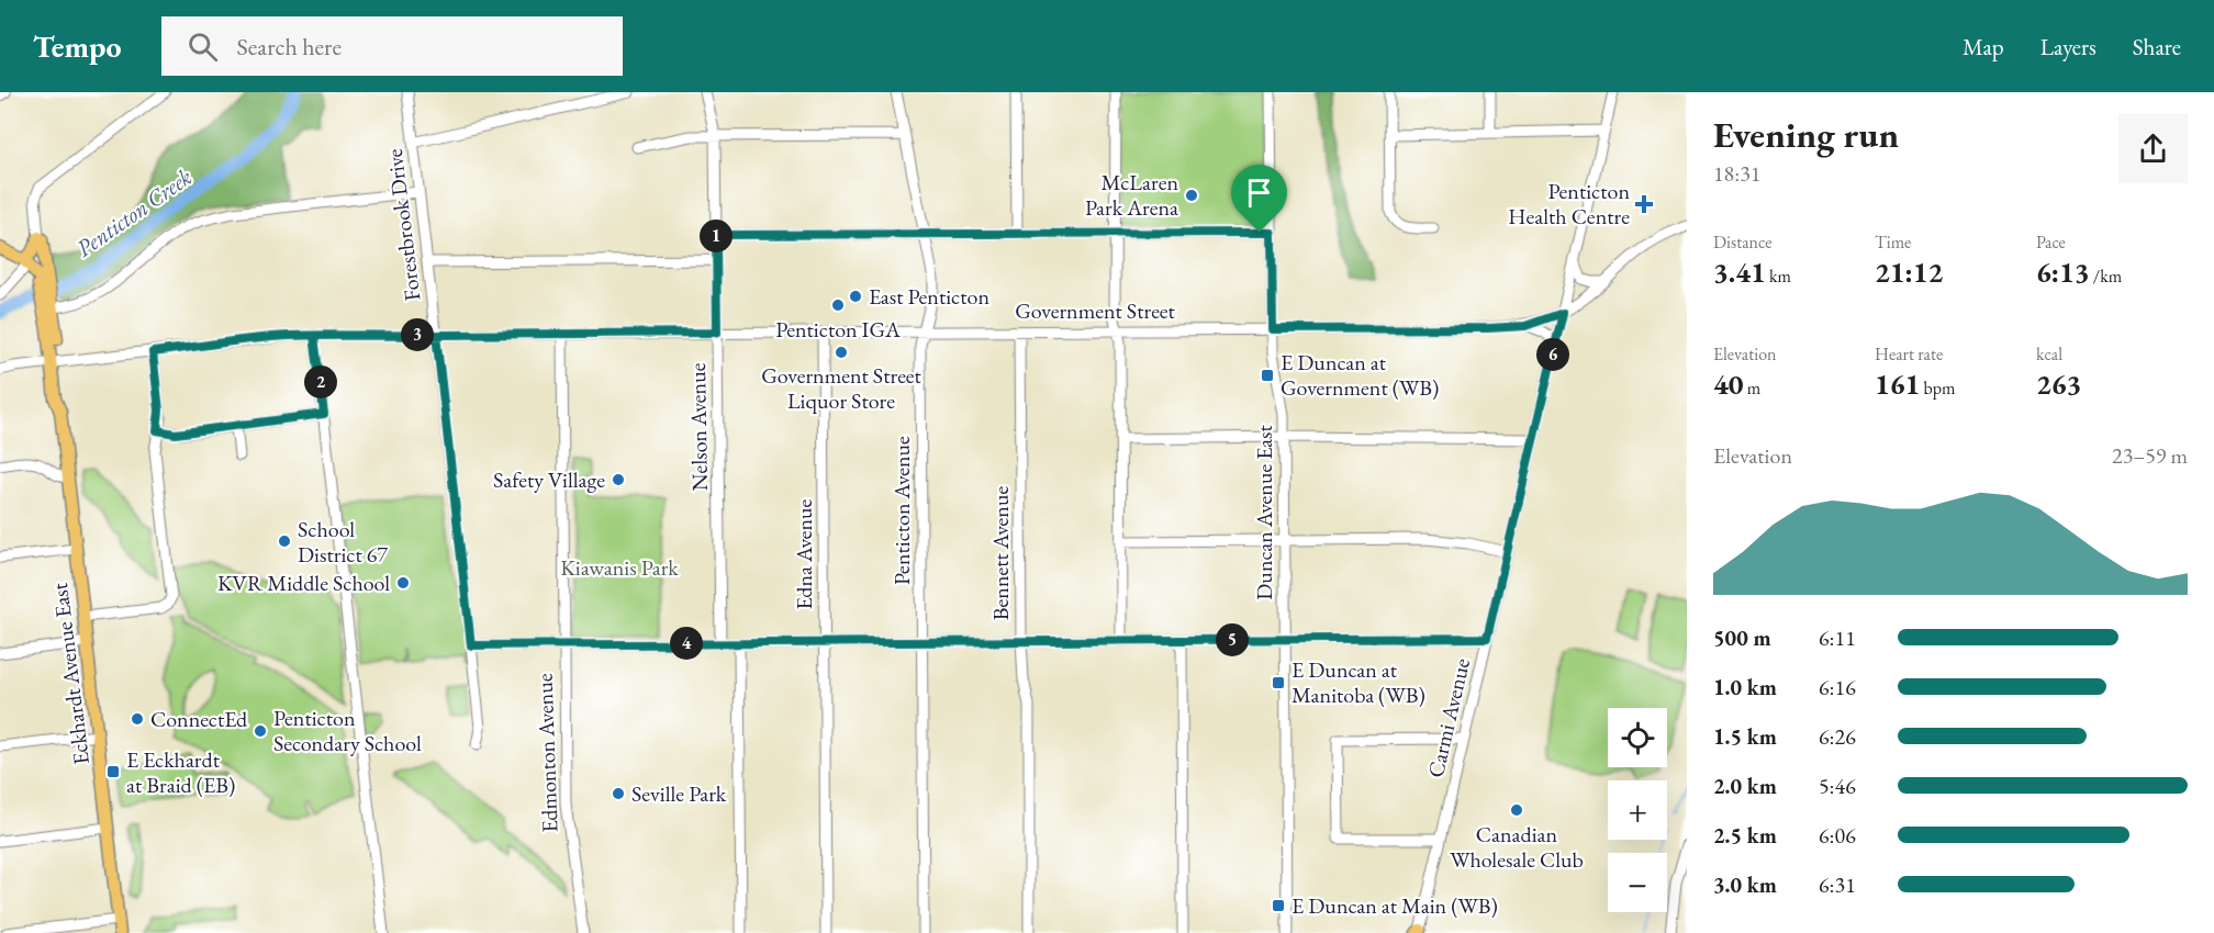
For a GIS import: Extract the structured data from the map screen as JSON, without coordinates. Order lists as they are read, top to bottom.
{
  "streets": {
    "main road": ["Eckhardt Avenue East"],
    "street": [
      "Forestbrook Drive",
      "Government Street",
      "Nelson Avenue",
      "Penticton Avenue",
      "Duncan Avenue East",
      "Bennett Avenue",
      "Edna Avenue",
      "Carmi Avenue",
      "Edmonton Avenue"
    ]
  },
  "crossings": [
    ["Forestbrook Drive", "Government Street"],
    ["Government Street", "Nelson Avenue"],
    ["Government Street", "Penticton Avenue"],
    ["Government Street", "Duncan Avenue East"],
    ["Government Street", "Bennett Avenue"],
    ["Government Street", "Edna Avenue"],
    ["Government Street", "Eckhardt Avenue East"],
    ["Government Street", "Carmi Avenue"],
    ["Government Street", "Edmonton Avenue"]
  ],
  "water": ["Penticton Creek"],
  "parks": ["Kiawanis Park"],
  "places": {
    "other": [
      "McLaren Park Arena",
      "East Penticton",
      "Penticton IGA",
      "Government Street Liquor Store",
      "Safety Village",
      "School District 67",
      "KVR Middle School",
      "ConnectEd",
      "Penticton Secondary School",
      "Seville Park",
      "Canadian Wholesale Club"
    ],
    "health": ["Penticton Health Centre"],
    "transit": [
      "E Duncan at Government (WB)",
      "E Duncan at Manitoba (WB)",
      "E Eckhardt at Braid (EB)",
      "E Duncan at Main (WB)"
    ]
  },
  "page": {
    "header": "Tempo",
    "search": "Search here",
    "nav": ["Map", "Layers", "Share"],
    "heading": ["Evening run", "18:31"],
    "stats": [
      ["Distance", "3.41 km"],
      ["Time", "21:12"],
      ["Pace", "6:13 /km"],
      ["Elevation", "40 m"],
      ["Heart rate", "161 bpm"],
      ["kcal", "263"]
    ],
    "pins": [
      "1",
      "3",
      "6",
      "2",
      "5",
      "4"
    ],
    "chart": ["Elevation", "23–59 m"],
    "list": [
      {
        "name": "500 m",
        "note": "6:11"
      },
      {
        "name": "1.0 km",
        "note": "6:16"
      },
      {
        "name": "1.5 km",
        "note": "6:26"
      },
      {
        "name": "2.0 km",
        "note": "5:46"
      },
      {
        "name": "2.5 km",
        "note": "6:06"
      },
      {
        "name": "3.0 km",
        "note": "6:31"
      }
    ],
    "map_buttons": ["+", "−"]
  }
}
